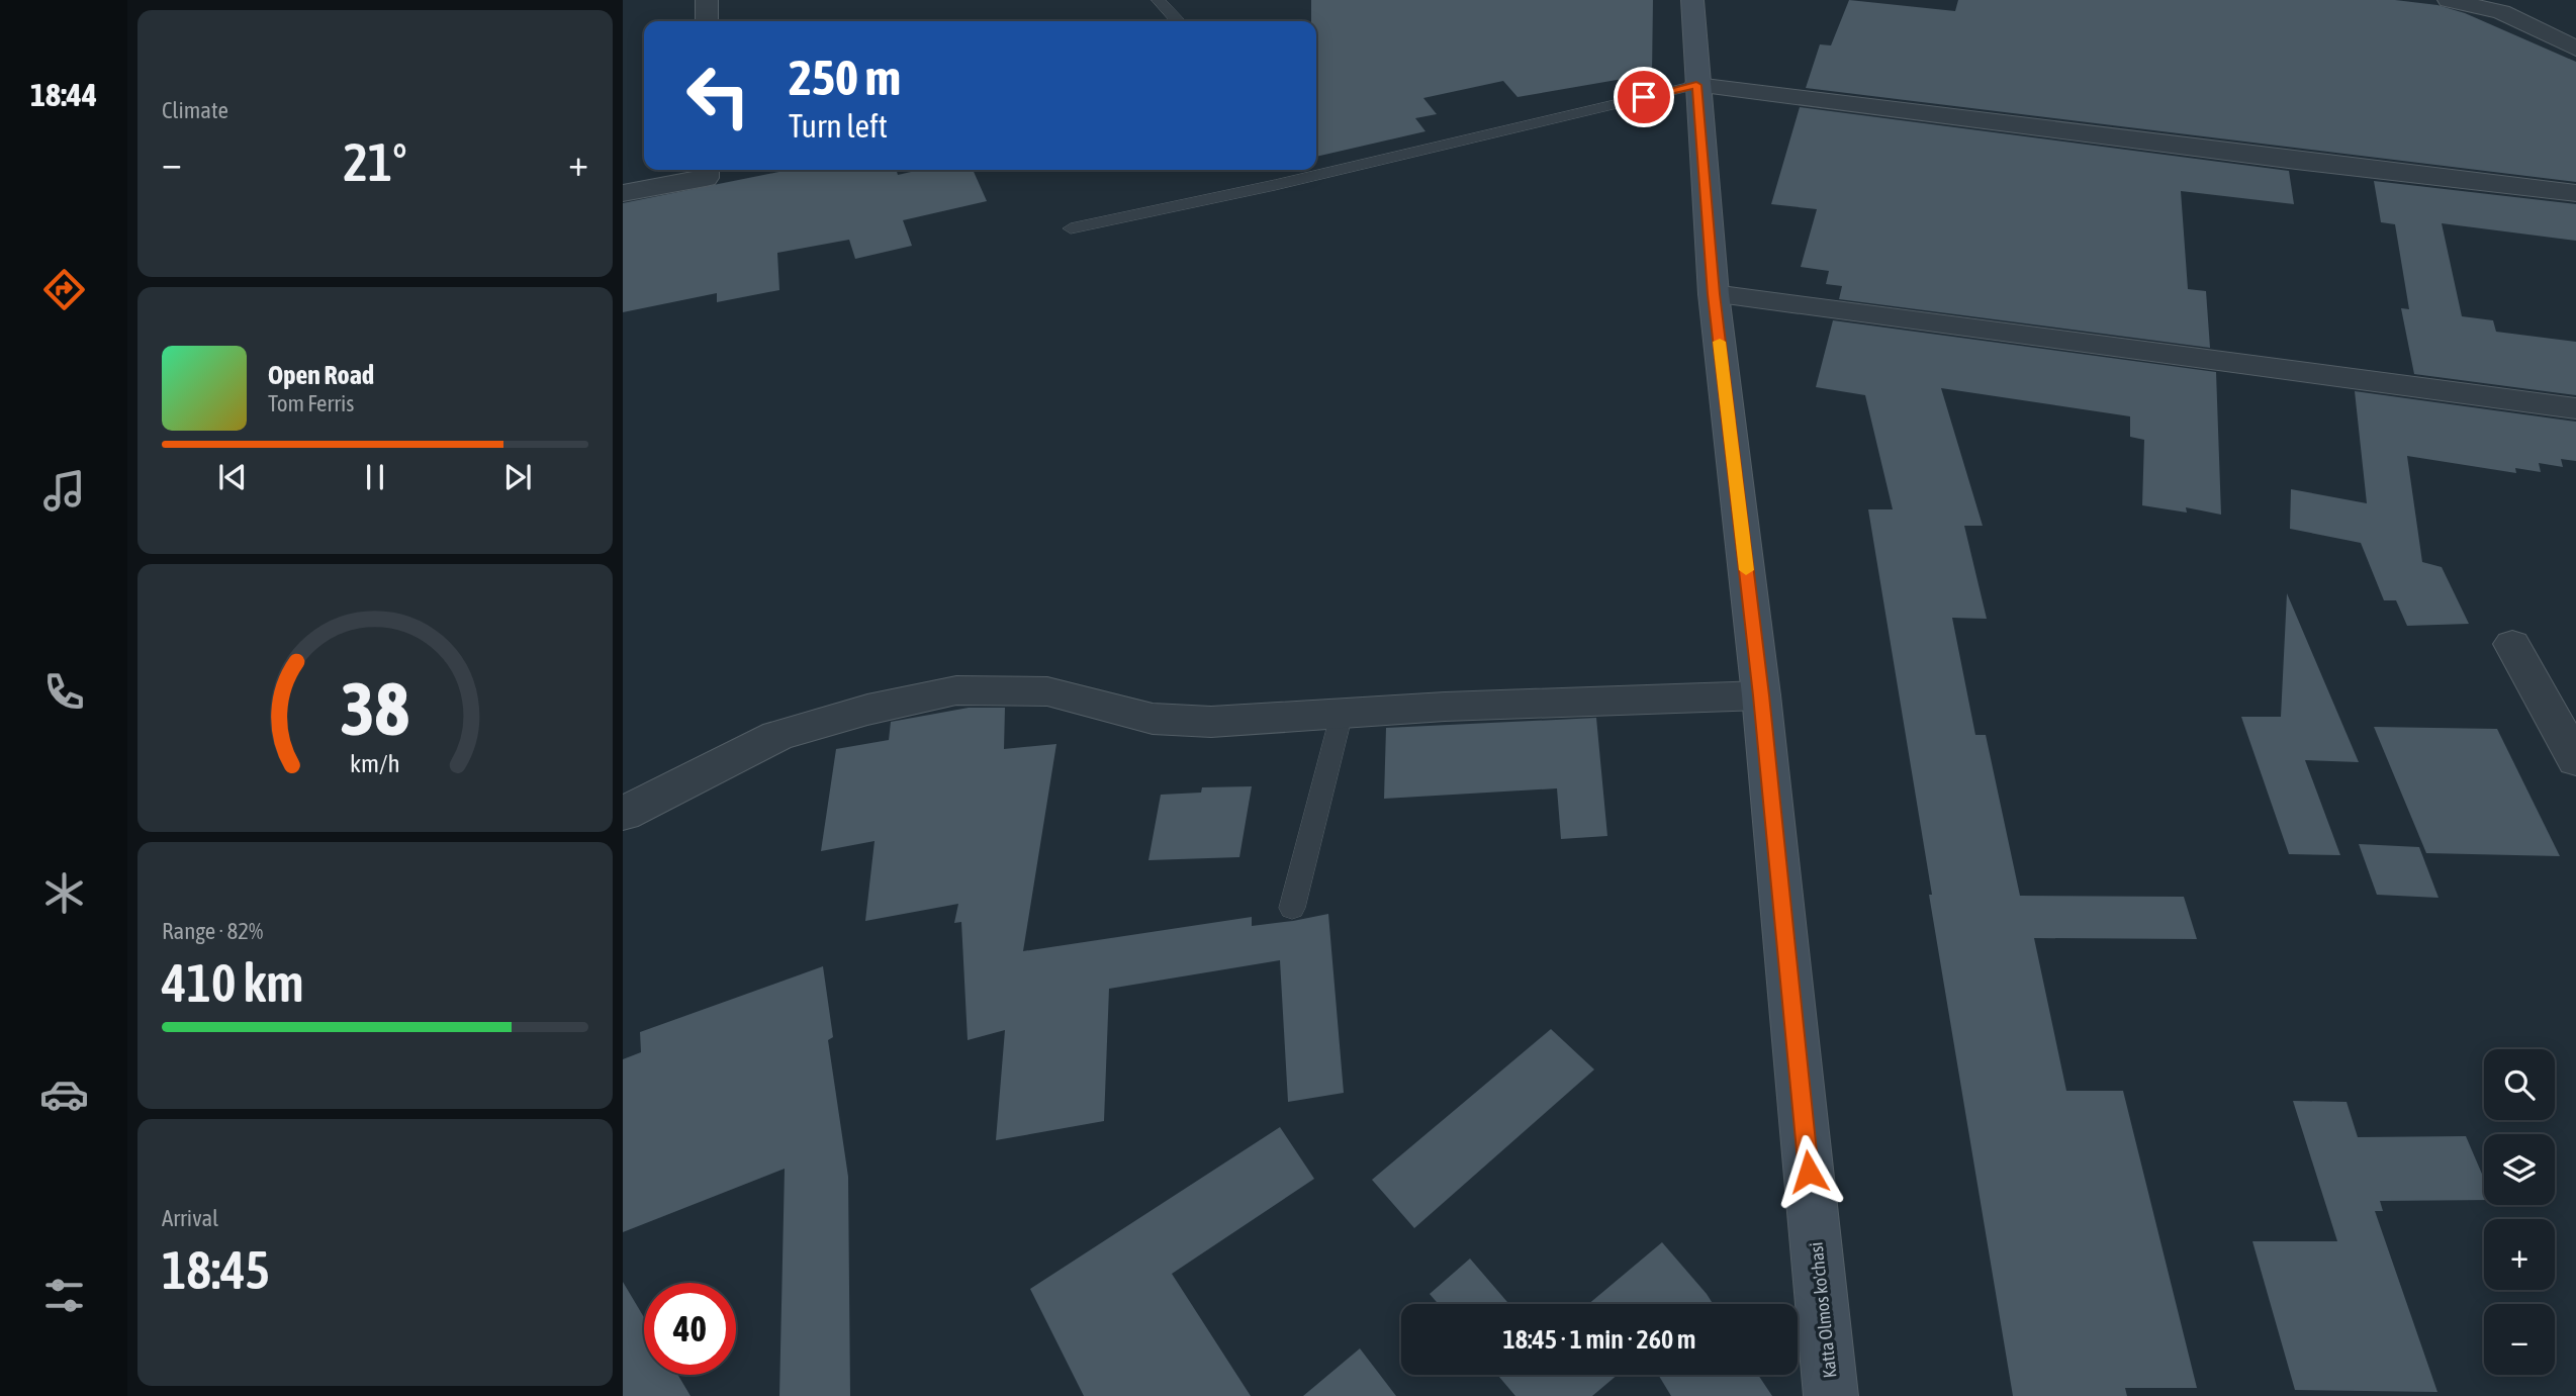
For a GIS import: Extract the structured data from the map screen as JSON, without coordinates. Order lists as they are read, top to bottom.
{
  "streets": {
    "street": ["Katta Olmos ko'chasi"]
  },
  "page": {
    "tabs": "18:44",
    "tile": [
      "Climate",
      ["Range · 82%", "410 km"],
      ["Arrival", "18:45"]
    ],
    "turn": ["250 m", "Turn left"],
    "heat": ["−", "21°", "+"],
    "song": ["Open Road", "Tom Ferris"],
    "map_buttons": ["+", "−"],
    "limit": "40",
    "trip": "18:45 · 1 min · 260 m",
    "gauge": ["38", "km/h"]
  }
}
